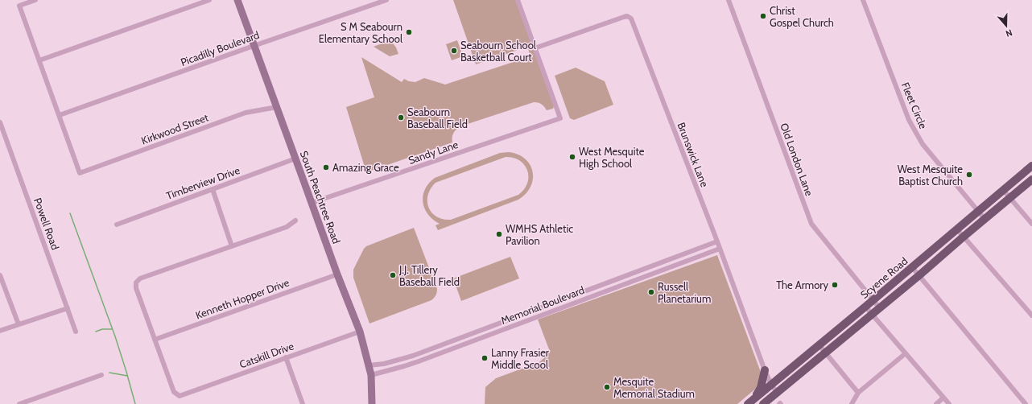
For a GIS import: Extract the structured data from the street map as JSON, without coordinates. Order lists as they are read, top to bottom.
{
  "streets": {
    "main road": ["South Peachtree Road", "Scyene Road"],
    "street": [
      "Picadilly Boulevard",
      "Fleet Circle",
      "Kirkwood Street",
      "Sandy Lane",
      "Brunswick Lane",
      "Old London Lane",
      "Timberview Drive",
      "Powell Road",
      "Kenneth Hopper Drive",
      "Memorial Boulevard",
      "Catskill Drive"
    ]
  },
  "crossings": [
    ["Picadilly Boulevard", "Kirkwood Street"],
    ["Picadilly Boulevard", "South Peachtree Road"],
    ["Fleet Circle", "Scyene Road"],
    ["Kirkwood Street", "South Peachtree Road"],
    ["Sandy Lane", "Brunswick Lane"],
    ["Sandy Lane", "South Peachtree Road"],
    ["Brunswick Lane", "Scyene Road"],
    ["Brunswick Lane", "Memorial Boulevard"],
    ["Old London Lane", "Scyene Road"],
    ["Timberview Drive", "South Peachtree Road"],
    ["South Peachtree Road", "Kenneth Hopper Drive"],
    ["South Peachtree Road", "Memorial Boulevard"],
    ["South Peachtree Road", "Catskill Drive"],
    ["Kenneth Hopper Drive", "Catskill Drive"]
  ],
  "places": [
    "Christ Gospel Church",
    "S M Seabourn Elementary School",
    "Seabourn School Basketball Court",
    "Seabourn Baseball Field",
    "West Mesquite High School",
    "Amazing Grace",
    "West Mesquite Baptist Church",
    "WMHS Athletic Pavilion",
    "J.J. Tillery Baseball Field",
    "The Armory",
    "Russell Planetarium",
    "Lanny Frasier Middle Scool",
    "Mesquite Memorial Stadium"
  ],
  "north": "bottom"
}
